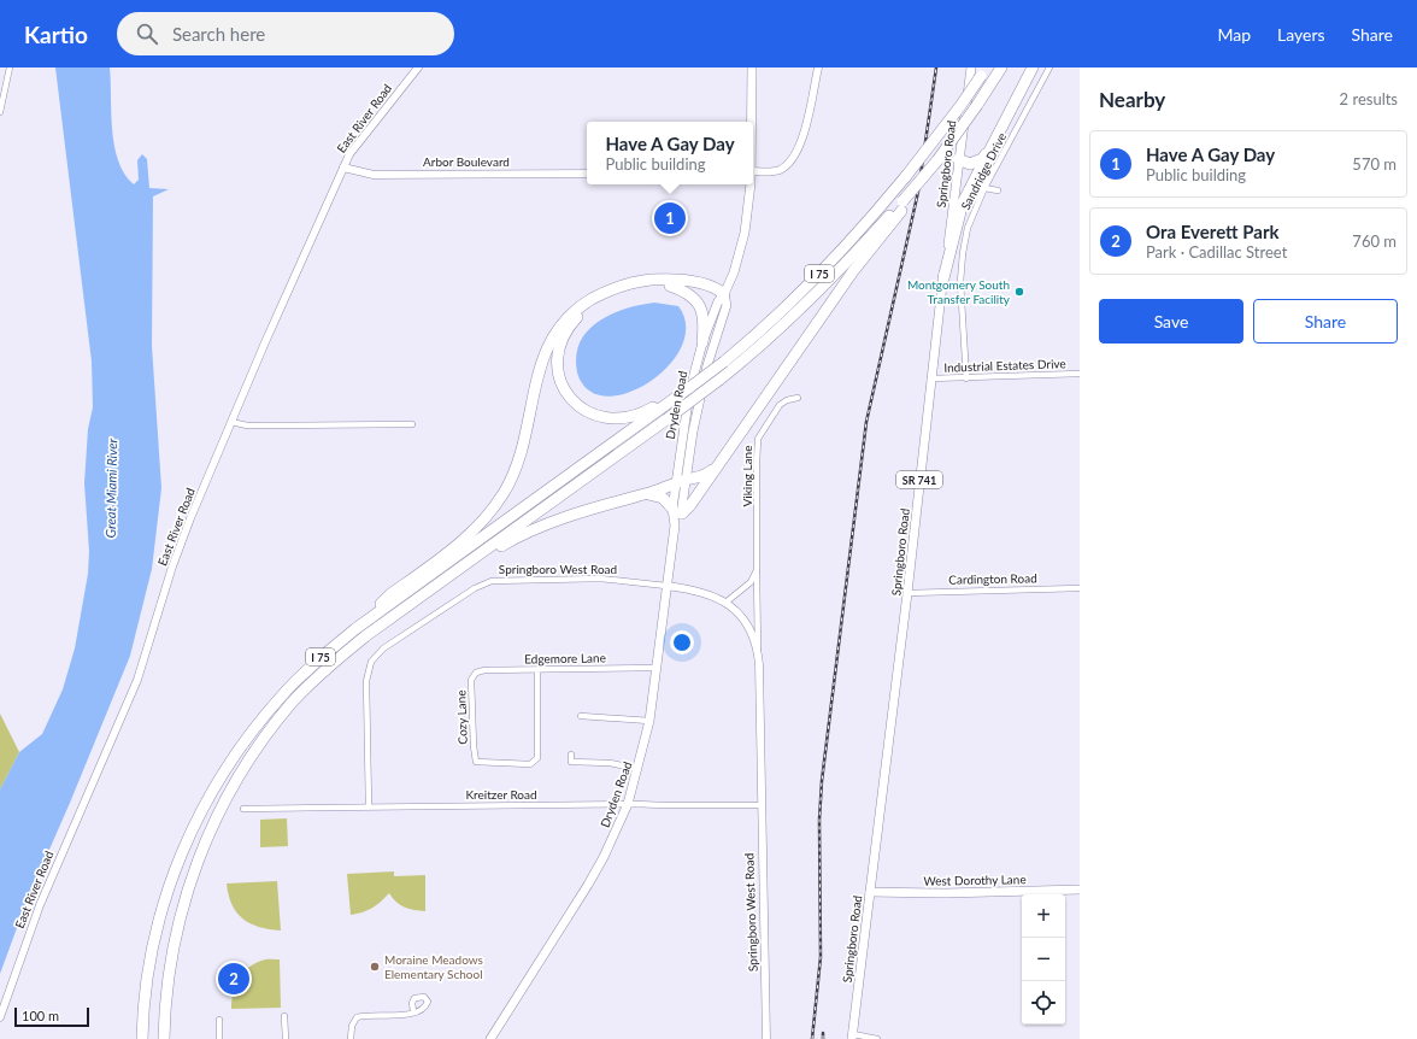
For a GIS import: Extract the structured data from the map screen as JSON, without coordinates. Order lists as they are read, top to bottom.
{
  "streets": {
    "highway": ["I 75"],
    "main road": [
      "Springboro Road",
      "Dryden Road",
      "SR 741",
      "West Dorothy Lane"
    ],
    "street": [
      "East River Road",
      "Arbor Boulevard",
      "Sandridge Drive",
      "Industrial Estates Drive",
      "Viking Lane",
      "Springboro West Road",
      "Cardington Road",
      "Edgemore Lane",
      "Cozy Lane",
      "Kreitzer Road"
    ]
  },
  "crossings": [
    ["East River Road", "Arbor Boulevard"],
    ["Springboro Road", "Industrial Estates Drive"],
    ["Springboro Road", "Cardington Road"],
    ["Springboro Road", "West Dorothy Lane"],
    ["Sandridge Drive", "Industrial Estates Drive"],
    ["Dryden Road", "Springboro West Road"],
    ["Dryden Road", "Edgemore Lane"],
    ["Dryden Road", "Kreitzer Road"],
    ["Viking Lane", "Springboro West Road"],
    ["Springboro West Road", "Kreitzer Road"],
    ["Edgemore Lane", "Cozy Lane"]
  ],
  "water": ["Great Miami River"],
  "places": ["Montgomery South Transfer Facility", "Moraine Meadows Elementary School"],
  "scale_bar": "100 m",
  "page": {
    "header": "Kartio",
    "search": "Search here",
    "nav": ["Map", "Layers", "Share"],
    "heading": ["Nearby", "2 results"],
    "popup": ["Have A Gay Day", "Public building"],
    "list": [
      {
        "mark": "1",
        "name": "Have A Gay Day",
        "note": "Public building",
        "value": "570 m"
      },
      {
        "mark": "2",
        "name": "Ora Everett Park",
        "note": "Park · Cadillac Street",
        "value": "760 m"
      }
    ],
    "pins": ["1", "2"],
    "buttons": ["Save", "Share"],
    "map_buttons": ["+", "−"],
    "scale": "100 m"
  }
}
